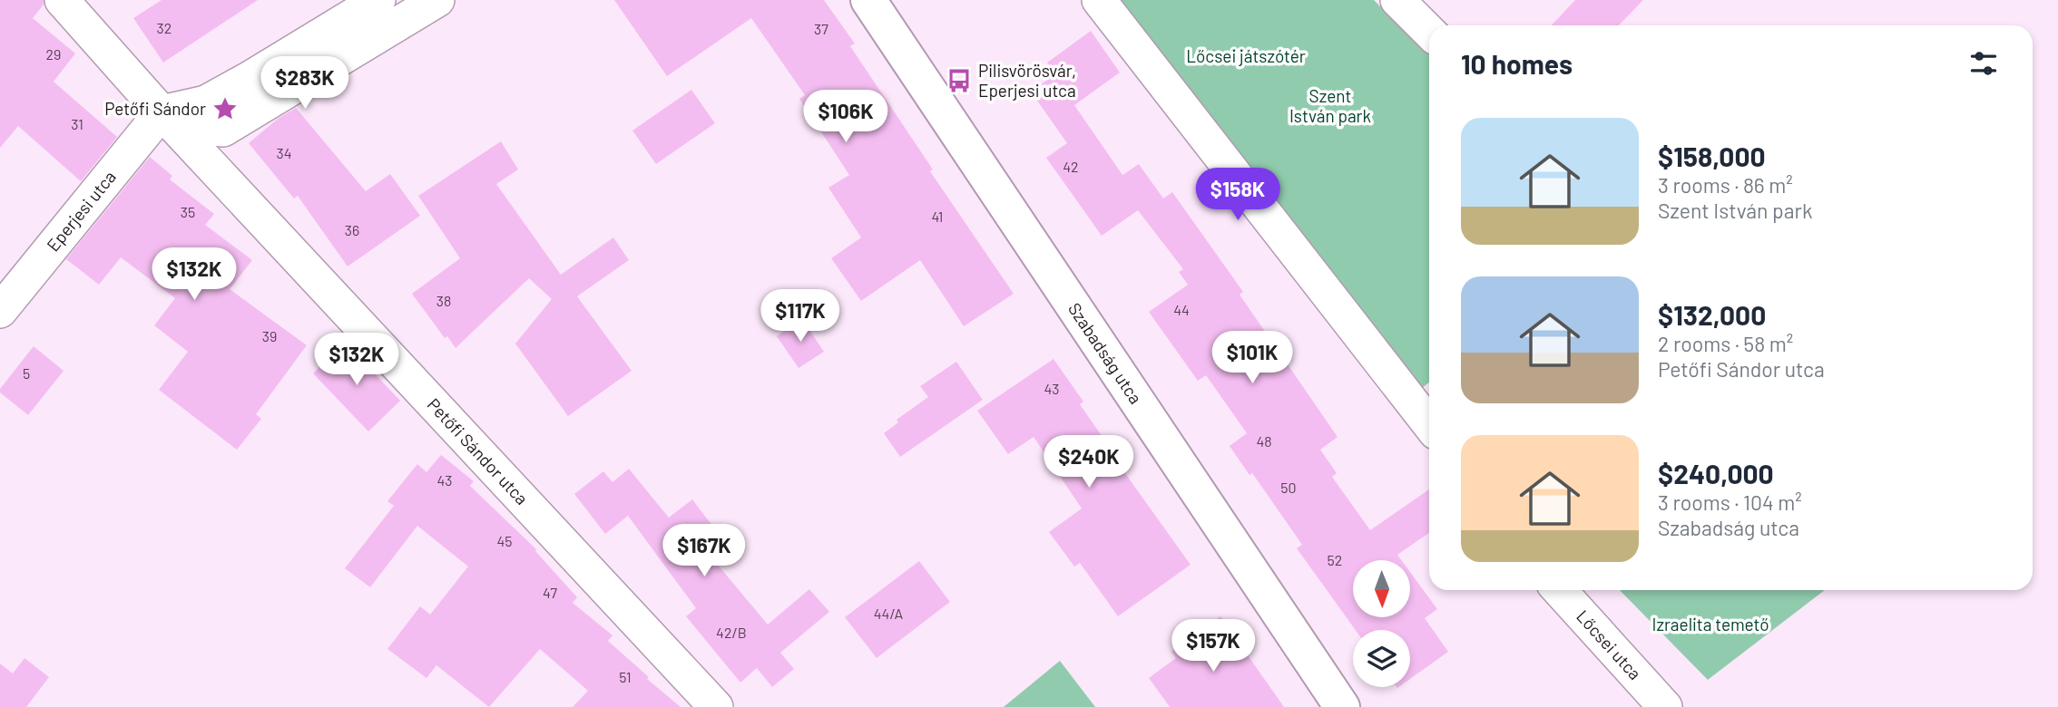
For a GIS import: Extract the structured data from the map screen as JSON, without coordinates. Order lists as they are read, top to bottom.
{
  "streets": {
    "street": [
      "Eperjesi utca",
      "Szabadság utca",
      "Petőfi Sándor utca",
      "Lőcsei utca"
    ]
  },
  "crossings": [
    ["Eperjesi utca", "Petőfi Sándor utca"]
  ],
  "parks": ["Lőcsei játszótér", "Szent István park", "Izraelita temető"],
  "places": {
    "bus stop": ["Pilisvörösvár, Eperjesi utca"],
    "place": ["Petőfi Sándor"]
  },
  "house_numbers": [
    "32",
    "37",
    "29",
    "31",
    "34",
    "42",
    "35",
    "41",
    "36",
    "38",
    "44",
    "39",
    "5",
    "43",
    "48",
    "43",
    "50",
    "45",
    "52",
    "47",
    "44/A",
    "42/B",
    "51"
  ],
  "north": "bottom",
  "page": {
    "heading": "10 homes",
    "price": [
      "$283K",
      "$106K",
      "$158K",
      "$132K",
      "$117K",
      "$101K",
      "$132K",
      "$240K",
      "$167K",
      "$157K"
    ],
    "list": [
      {
        "name": "$158,000",
        "note": "3 rooms · 86 m² · Szent István park"
      },
      {
        "name": "$132,000",
        "note": "2 rooms · 58 m² · Petőfi Sándor utca"
      },
      {
        "name": "$240,000",
        "note": "3 rooms · 104 m² · Szabadság utca"
      }
    ]
  }
}
